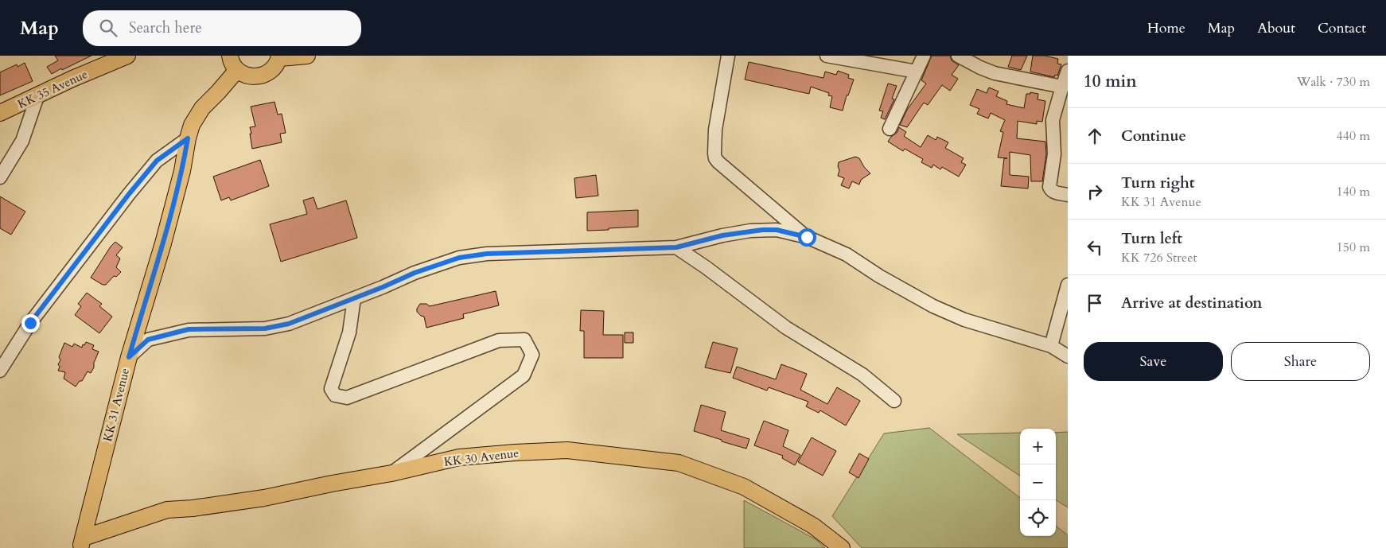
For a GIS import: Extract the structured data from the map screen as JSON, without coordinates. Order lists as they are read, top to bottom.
{
  "streets": {
    "main road": ["KK 35 Avenue", "KK 31 Avenue", "KK 30 Avenue"]
  },
  "crossings": [
    ["KK 31 Avenue", "KK 30 Avenue"]
  ],
  "page": {
    "header": "Map",
    "search": "Search here",
    "nav": [
      "Home",
      "Map",
      "About",
      "Contact"
    ],
    "heading": ["10 min", "Walk · 730 m"],
    "list": [
      ["Continue", "440 m"],
      ["Turn right", "KK 31 Avenue", "140 m"],
      ["Turn left", "KK 726 Street", "150 m"],
      "Arrive at destination"
    ],
    "buttons": ["Save", "Share"],
    "map_buttons": ["+", "−"]
  }
}
